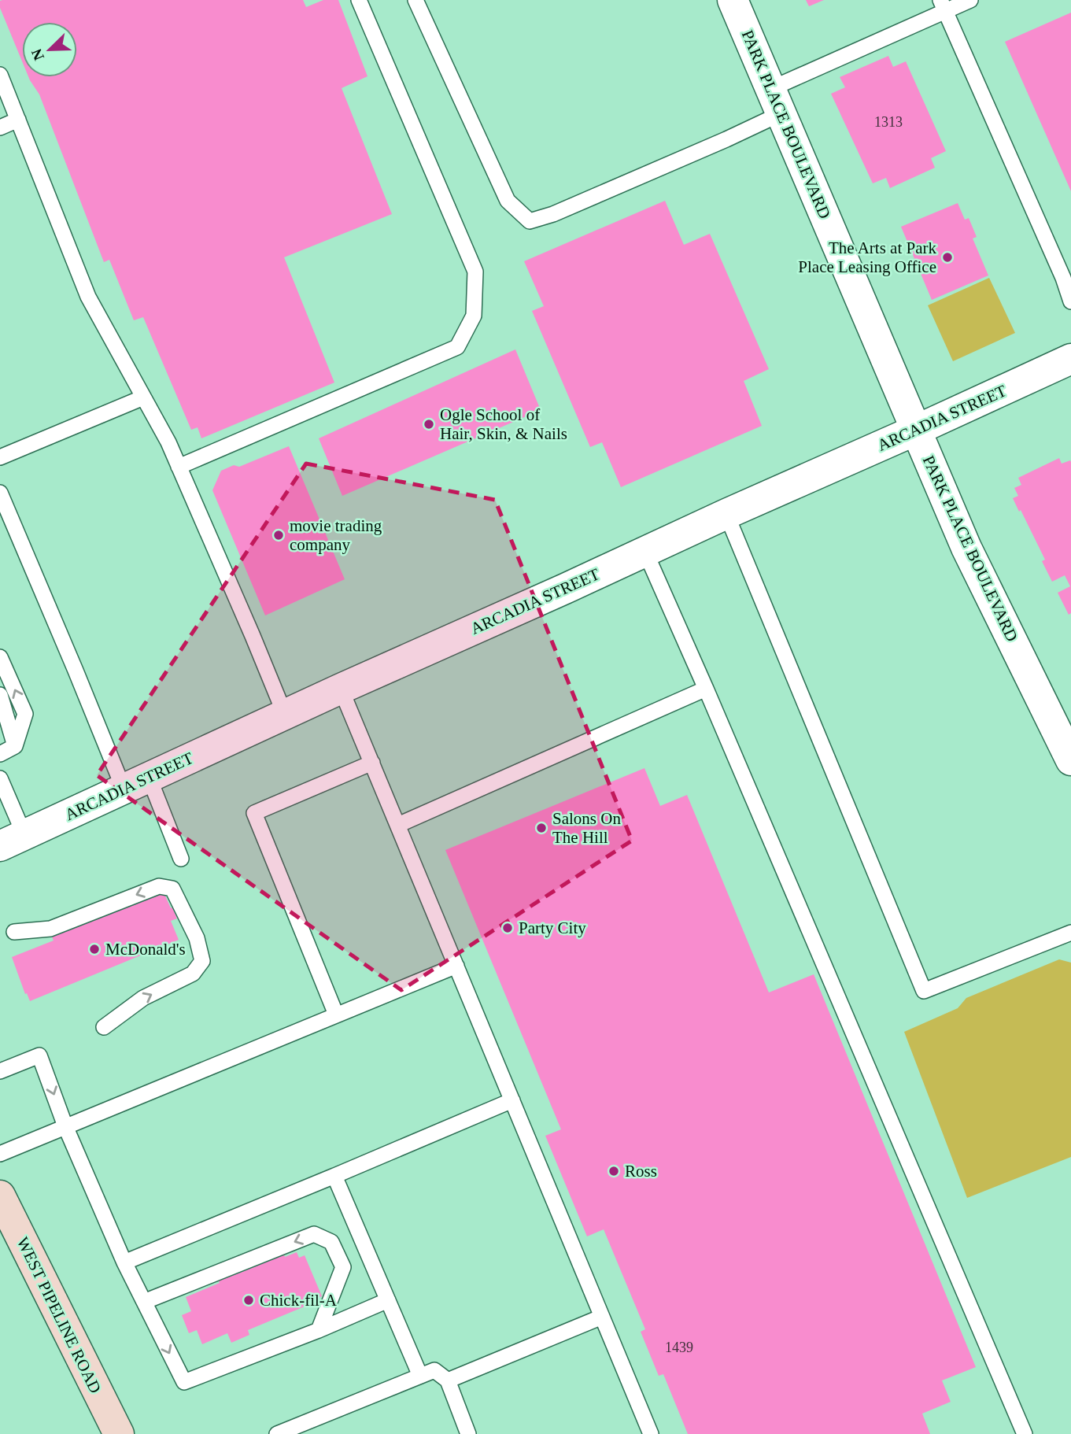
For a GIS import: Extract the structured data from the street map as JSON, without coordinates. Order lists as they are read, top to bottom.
{
  "streets": {
    "main road": ["WEST PIPELINE ROAD"],
    "street": ["PARK PLACE BOULEVARD", "ARCADIA STREET"]
  },
  "crossings": [
    ["PARK PLACE BOULEVARD", "ARCADIA STREET"]
  ],
  "places": [
    "The Arts at Park Place Leasing Office",
    "Ogle School of Hair, Skin, & Nails",
    "movie trading company",
    "Salons On The Hill",
    "Party City",
    "McDonald's",
    "Ross",
    "Chick-fil-A"
  ],
  "house_numbers": ["1313", "1439"],
  "north": "bottom left"
}
